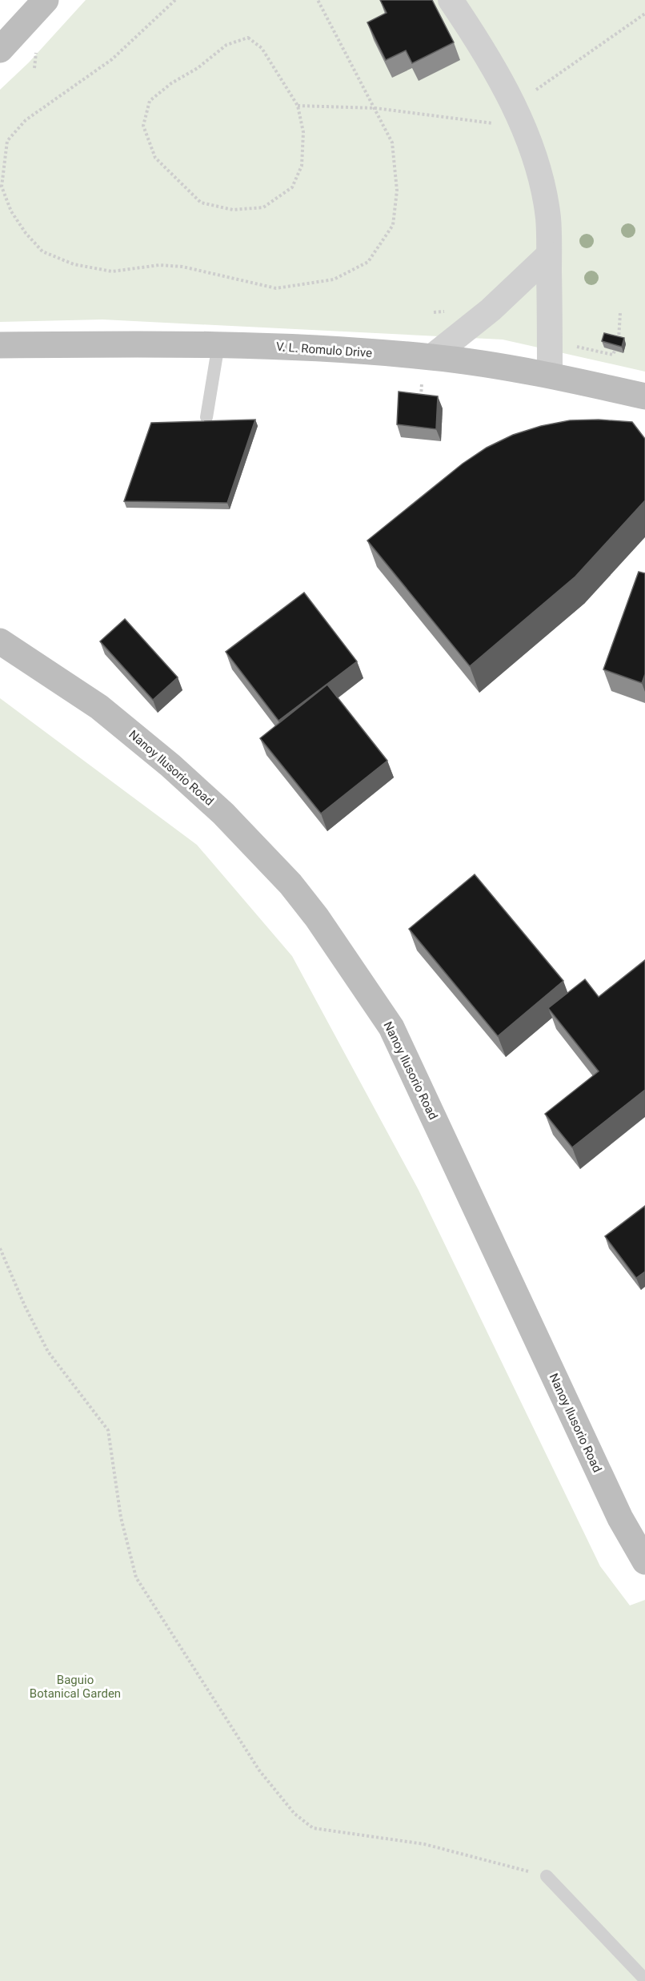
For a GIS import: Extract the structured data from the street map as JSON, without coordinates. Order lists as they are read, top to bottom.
{
  "streets": {
    "main road": ["V. L. Romulo Drive", "Nanoy Ilusorio Road"]
  },
  "parks": ["Baguio Botanical Garden"]
}
